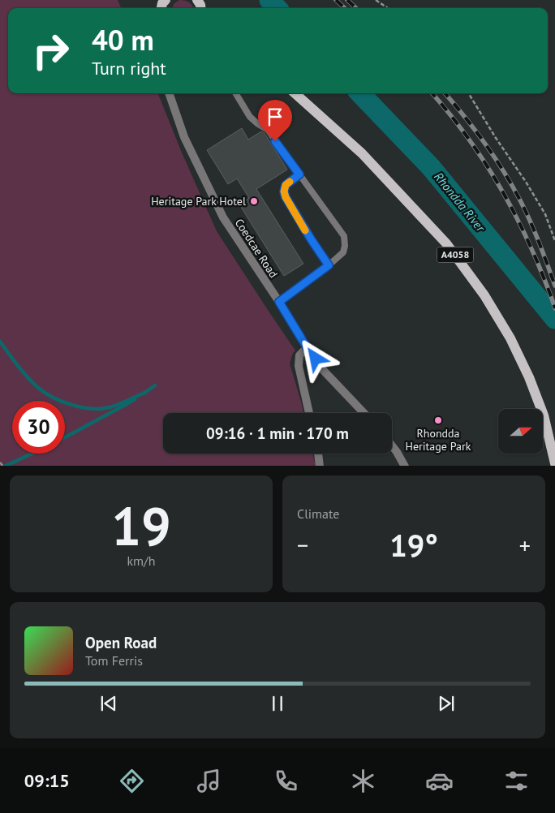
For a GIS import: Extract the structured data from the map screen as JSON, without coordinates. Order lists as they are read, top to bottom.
{
  "streets": {
    "main road": ["A4058"],
    "street": ["Coedcae Road"]
  },
  "water": ["Rhondda River"],
  "places": ["Heritage Park Hotel", "Rhondda Heritage Park"],
  "north": "right",
  "page": {
    "turn": ["40 m", "Turn right"],
    "limit": "30",
    "trip": "09:16 · 1 min · 170 m",
    "tile": [
      ["19", "km/h"],
      "Climate"
    ],
    "heat": ["−", "19°", "+"],
    "song": ["Open Road", "Tom Ferris"],
    "tabs": "09:15"
  }
}
